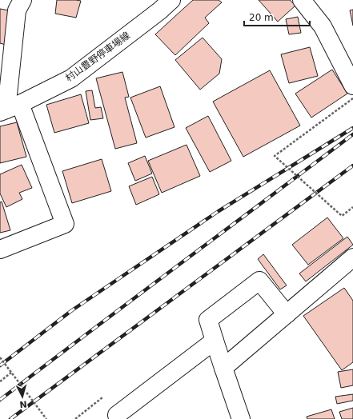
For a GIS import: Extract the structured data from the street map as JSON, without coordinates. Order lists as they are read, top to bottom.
{
  "streets": {
    "street": ["村山豊野停車場線"]
  },
  "scale_bar": "20 m",
  "north": "bottom"
}
